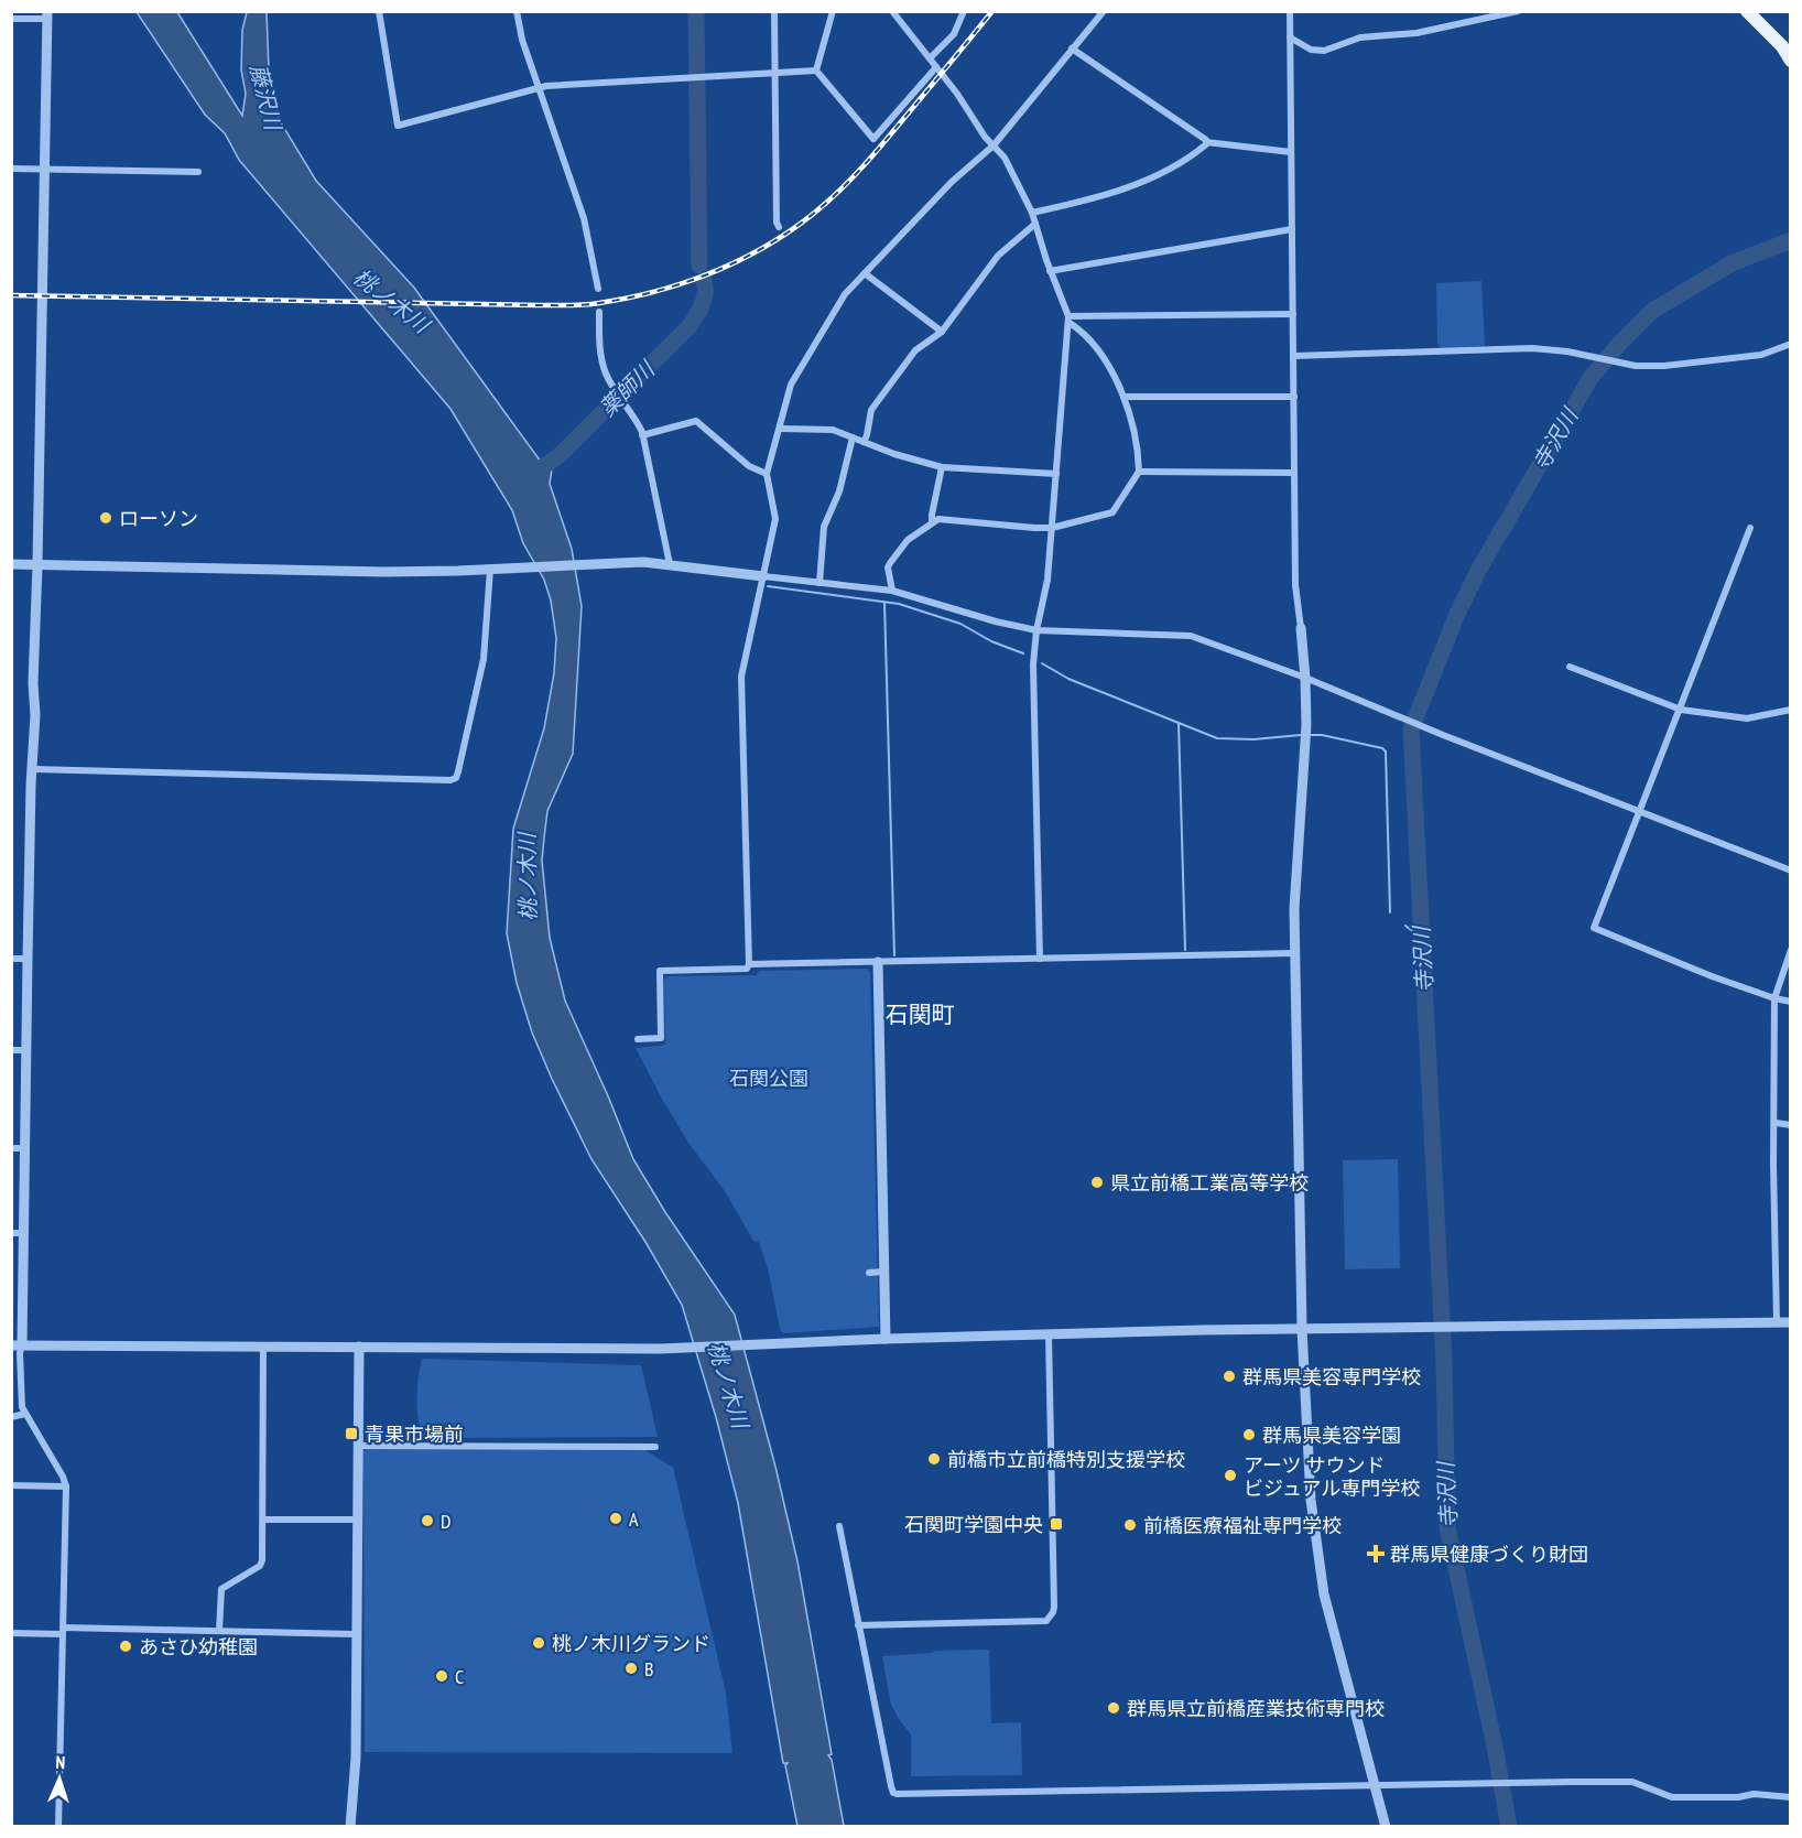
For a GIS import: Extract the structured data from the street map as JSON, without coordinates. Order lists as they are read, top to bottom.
{
  "districts": ["石関町"],
  "water": [
    "藤沢川",
    "桃ノ木川",
    "薬師川",
    "寺沢川"
  ],
  "parks": ["石関公園"],
  "places": {
    "other": [
      "ローソン",
      "県立前橋工業高等学校",
      "群馬県美容専門学校",
      "群馬県美容学園",
      "前橋市立前橋特別支援学校",
      "アーツ サウンド ビジュアル専門学校",
      "A",
      "D",
      "前橋医療福祉専門学校",
      "桃ノ木川グランド",
      "あさひ幼稚園",
      "B",
      "C",
      "群馬県立前橋産業技術専門校"
    ],
    "transit": ["青果市場前", "石関町学園中央"],
    "health": ["群馬県健康づくり財団"]
  },
  "north": "top"
}
